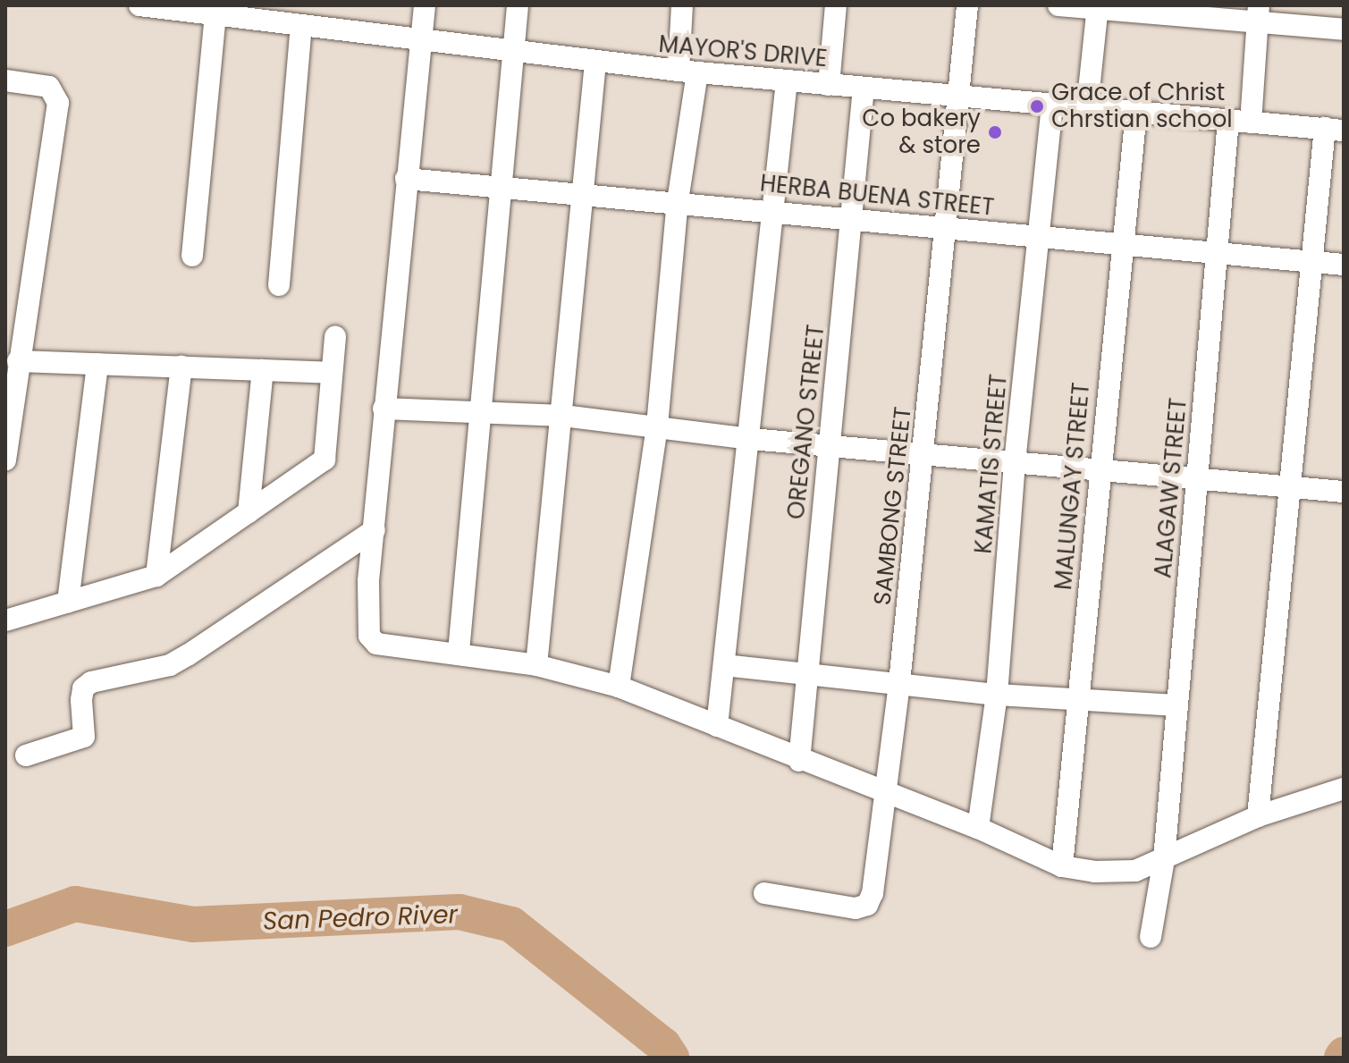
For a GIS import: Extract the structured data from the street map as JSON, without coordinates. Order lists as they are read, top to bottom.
{
  "streets": {
    "street": [
      "MAYOR'S DRIVE",
      "HERBA BUENA STREET",
      "OREGANO STREET",
      "KAMATIS STREET",
      "MALUNGAY STREET",
      "ALAGAW STREET",
      "SAMBONG STREET"
    ]
  },
  "crossings": [
    ["MAYOR'S DRIVE", "OREGANO STREET"],
    ["MAYOR'S DRIVE", "KAMATIS STREET"],
    ["MAYOR'S DRIVE", "MALUNGAY STREET"],
    ["MAYOR'S DRIVE", "ALAGAW STREET"],
    ["MAYOR'S DRIVE", "SAMBONG STREET"],
    ["HERBA BUENA STREET", "OREGANO STREET"],
    ["HERBA BUENA STREET", "KAMATIS STREET"],
    ["HERBA BUENA STREET", "MALUNGAY STREET"],
    ["HERBA BUENA STREET", "ALAGAW STREET"],
    ["HERBA BUENA STREET", "SAMBONG STREET"]
  ],
  "water": ["San Pedro River"],
  "places": ["Grace of Christ Chrstian school", "Co bakery & store"]
}
